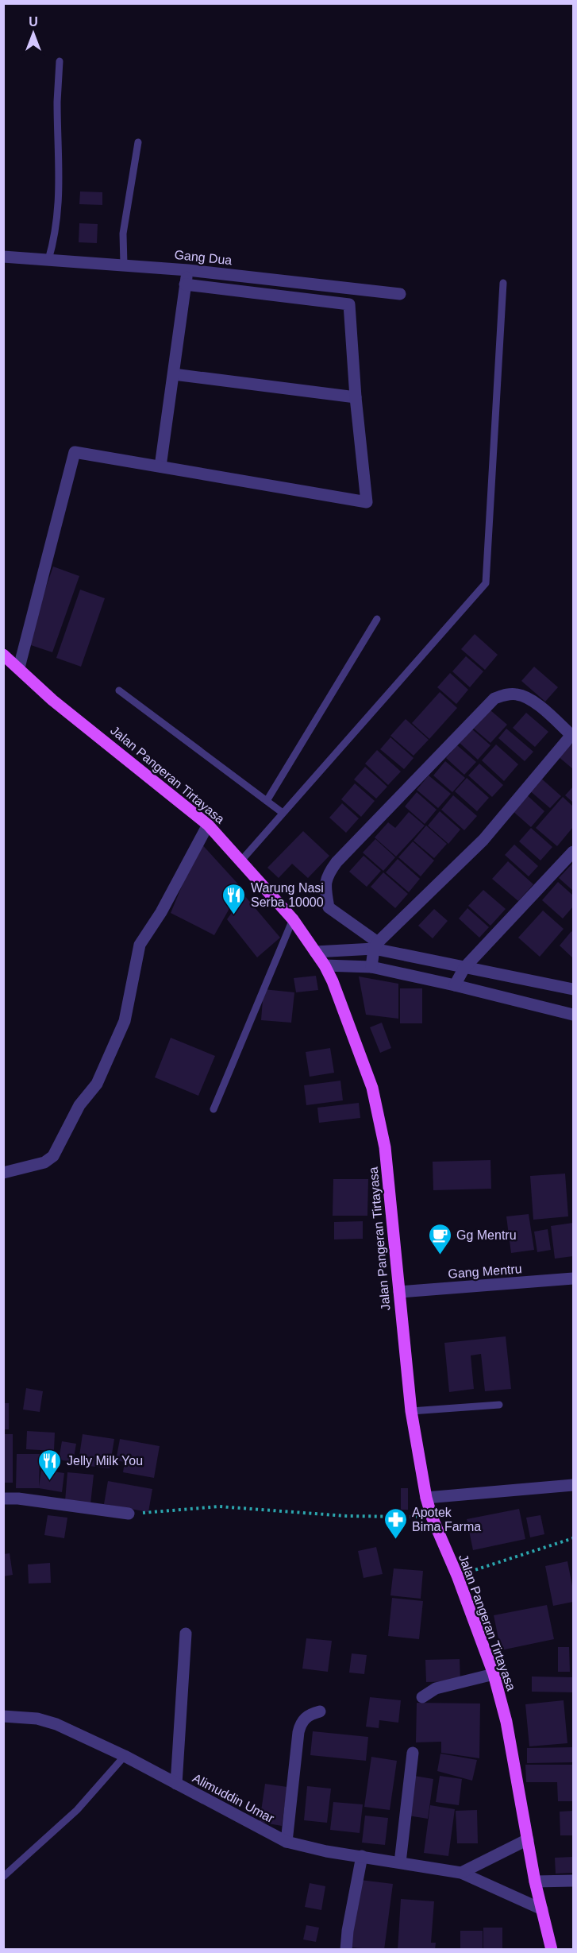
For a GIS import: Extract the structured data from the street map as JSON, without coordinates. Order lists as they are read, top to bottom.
{
  "streets": {
    "main road": ["Jalan Pangeran Tirtayasa"],
    "street": ["Gang Dua", "Gang Mentru", "Alimuddin Umar"]
  },
  "crossings": [
    ["Jalan Pangeran Tirtayasa", "Gang Mentru"],
    ["Jalan Pangeran Tirtayasa", "Alimuddin Umar"]
  ],
  "places": {
    "restaurant": ["Warung Nasi Serba 10000", "Jelly Milk You"],
    "cafe": ["Gg Mentru"],
    "pharmacy": ["Apotek Bima Farma"]
  },
  "north": "top"
}
